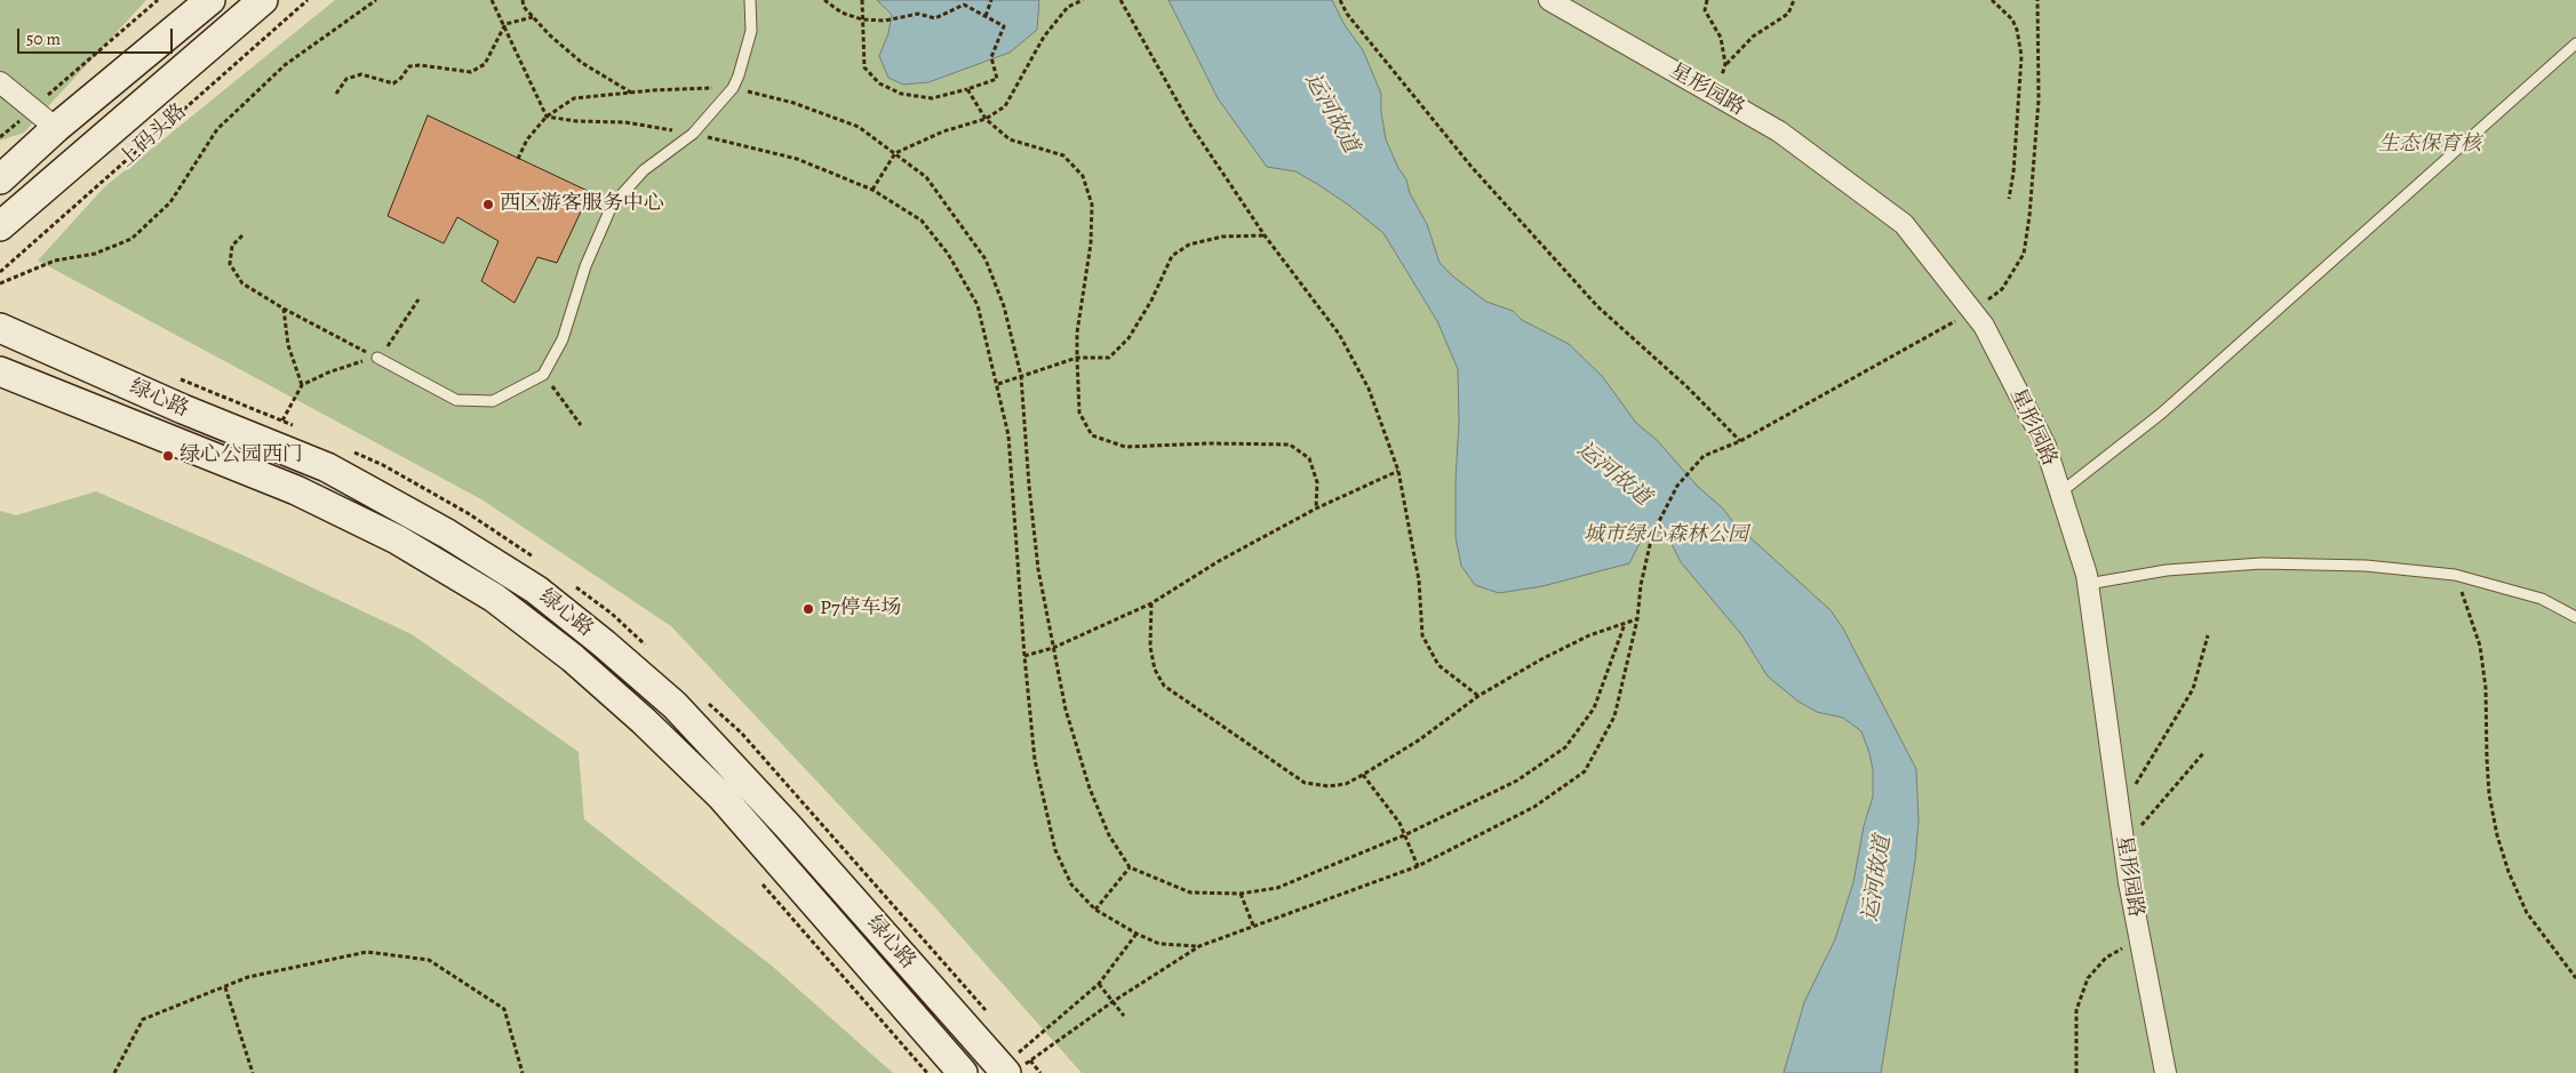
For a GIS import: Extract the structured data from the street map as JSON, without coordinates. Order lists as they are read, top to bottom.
{
  "streets": {
    "main road": ["上码头路", "绿心路"],
    "street": ["星形园路"]
  },
  "water": ["运河故道"],
  "parks": ["生态保育核", "城市绿心森林公园"],
  "places": ["西区游客服务中心", "绿心公园西门", "P7停车场"],
  "scale_bar": "50 m"
}
